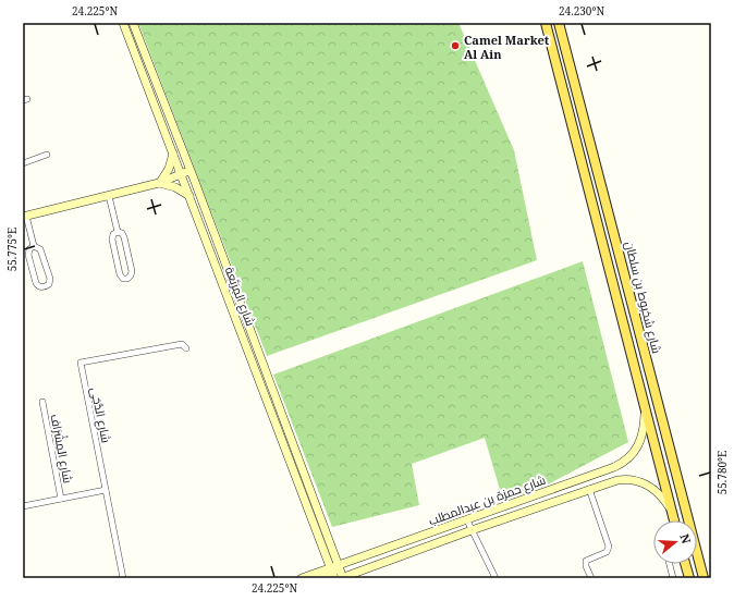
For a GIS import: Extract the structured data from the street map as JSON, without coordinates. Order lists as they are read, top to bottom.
{
  "streets": {
    "main road": ["شارع شخبوط بن سلطان"],
    "street": [
      "شارع المِرَبَّعة",
      "شارع الدُّجَى",
      "شارع المِشْرَاف",
      "شارع حمزة بن عبدالمطلب"
    ]
  },
  "crossings": [
    ["شارع المِرَبَّعة", "شارع حمزة بن عبدالمطلب"]
  ],
  "places": ["Camel Market Al Ain"],
  "north": "right",
  "coordinates": [
    "24.225°N",
    "24.230°N",
    "55.775°E",
    "55.780°E"
  ]
}
